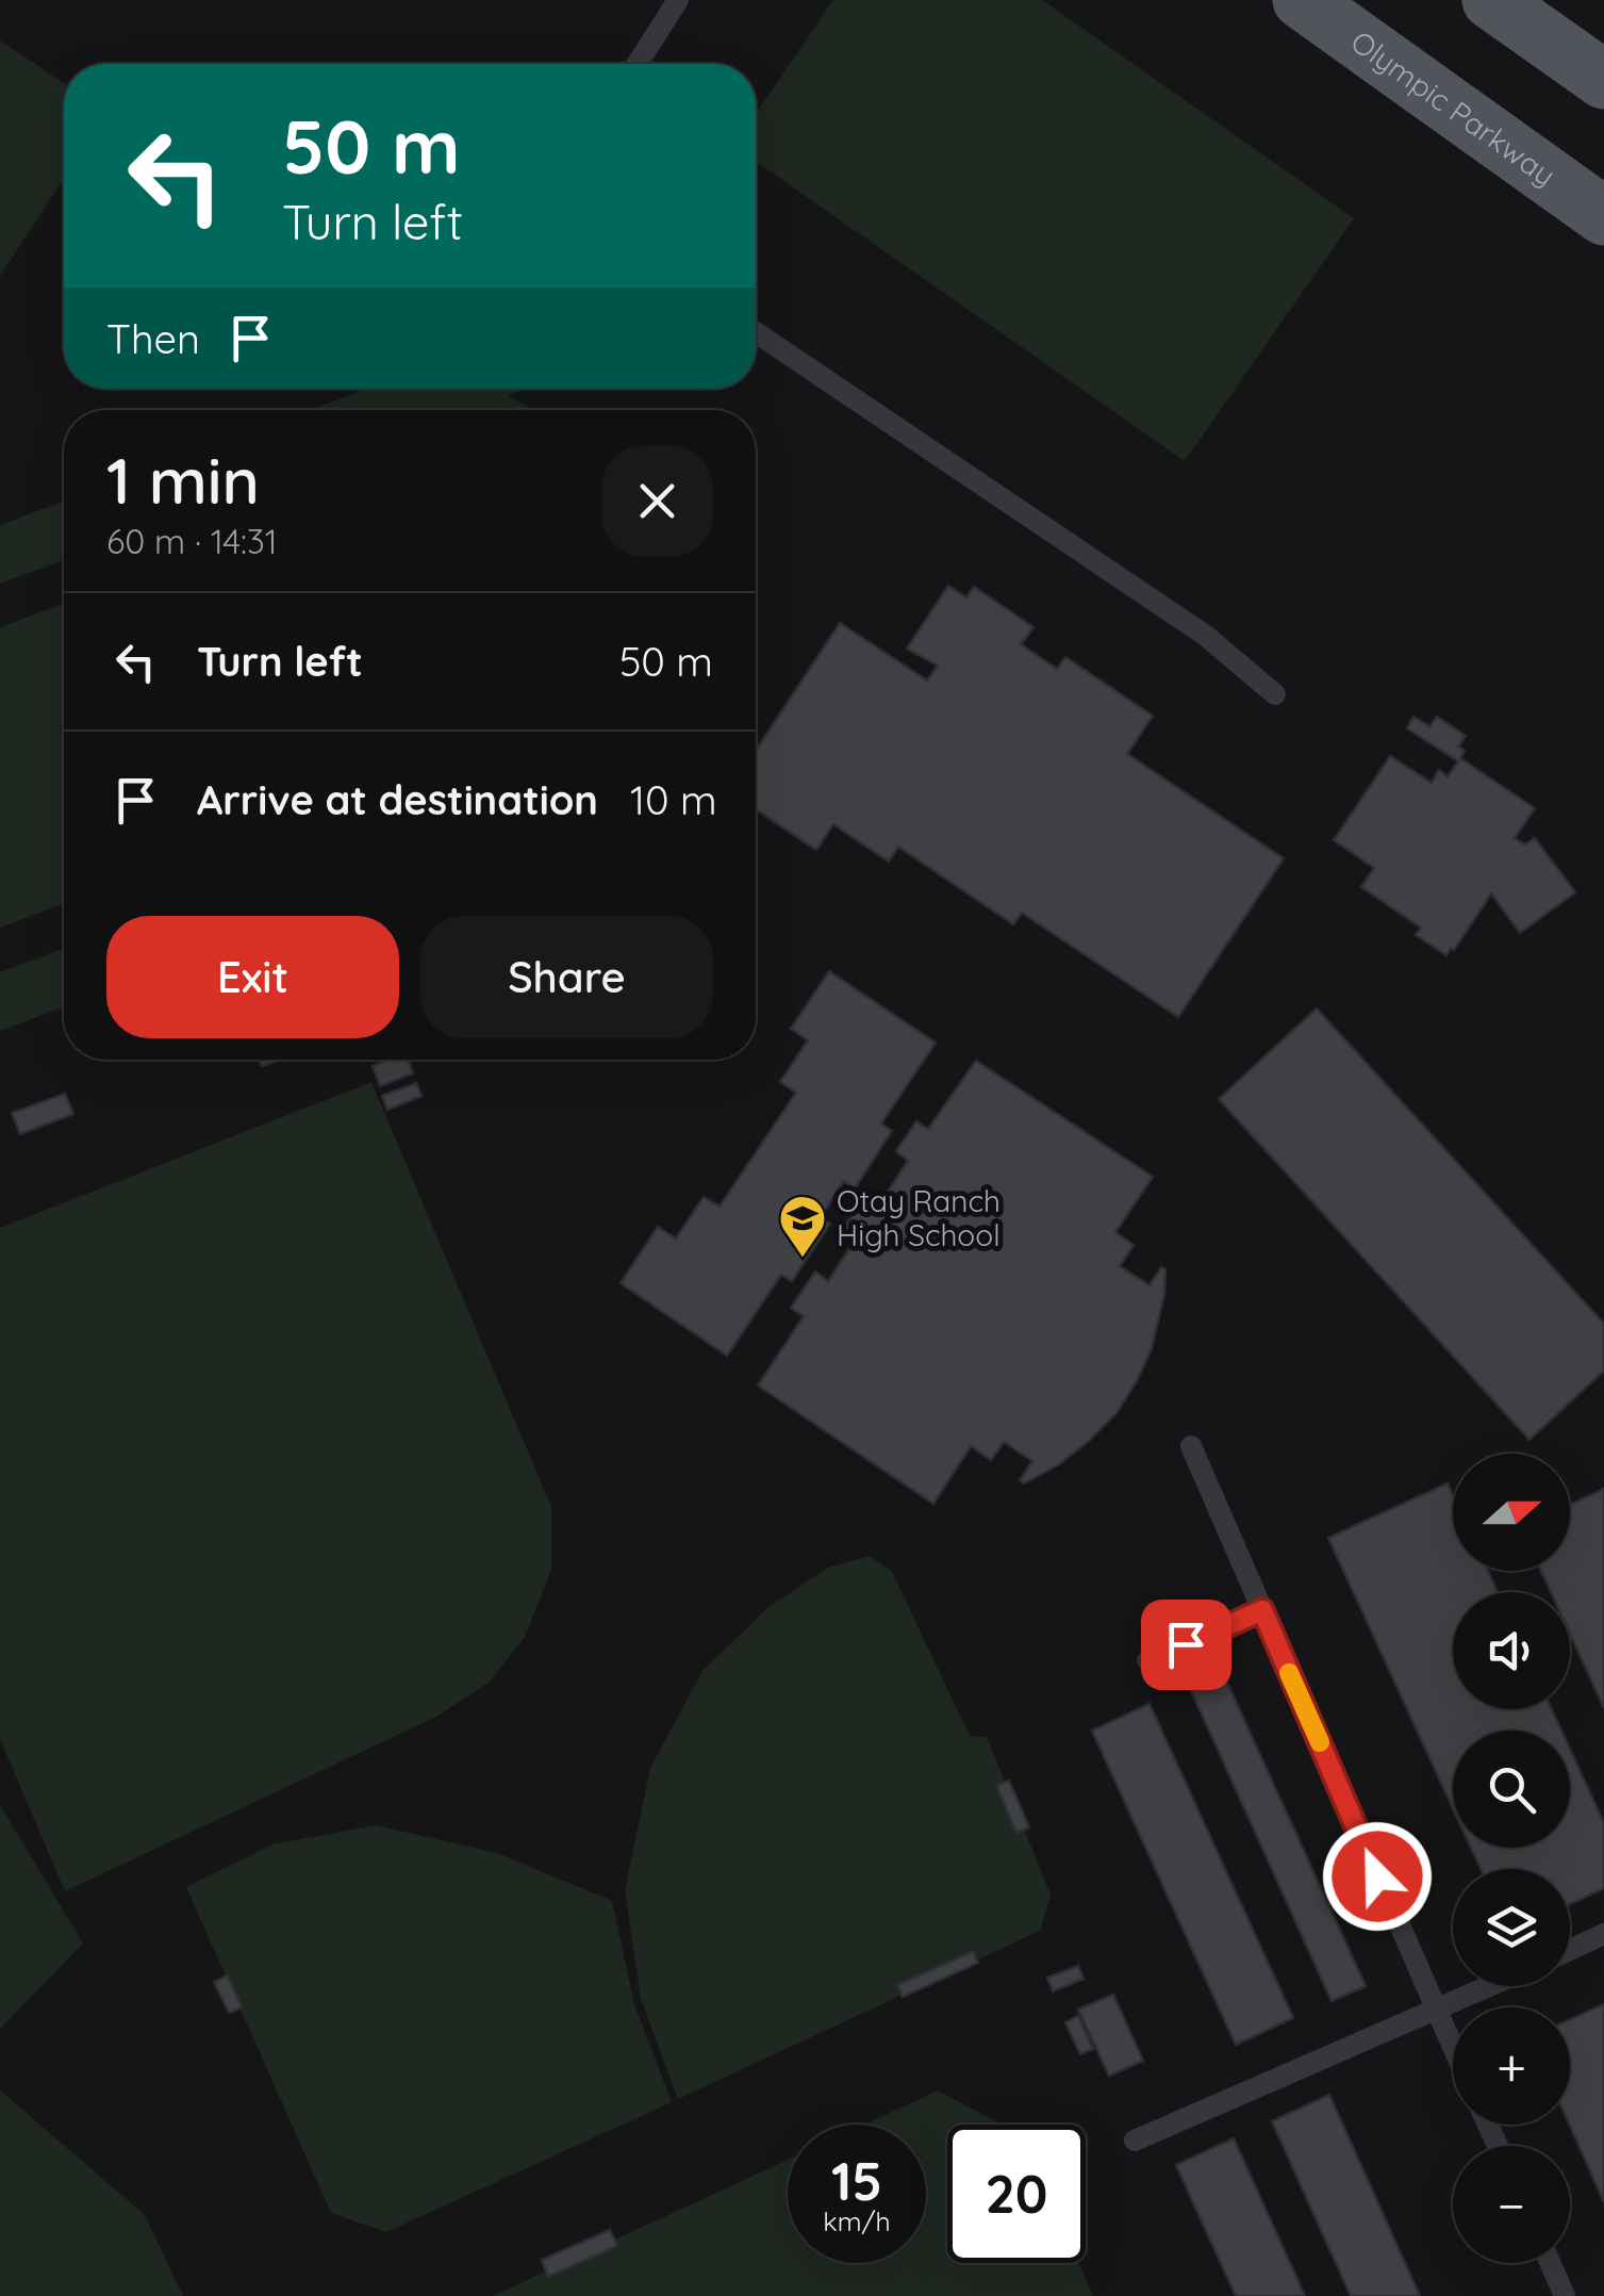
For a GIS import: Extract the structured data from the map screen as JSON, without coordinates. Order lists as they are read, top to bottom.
{
  "streets": {
    "main road": ["Olympic Parkway"]
  },
  "places": {
    "school or university": ["Otay Ranch High School"]
  },
  "north": "right",
  "page": {
    "turn": ["50 m", "Turn left"],
    "then": "Then",
    "heading": ["1 min", "60 m · 14:31"],
    "list": [
      {
        "name": "Turn left",
        "value": "50 m"
      },
      {
        "name": "Arrive at destination",
        "value": "10 m"
      }
    ],
    "buttons": ["Exit", "Share"],
    "map_buttons": ["+", "−"],
    "speed": "15 km/h",
    "limit": "20"
  }
}
